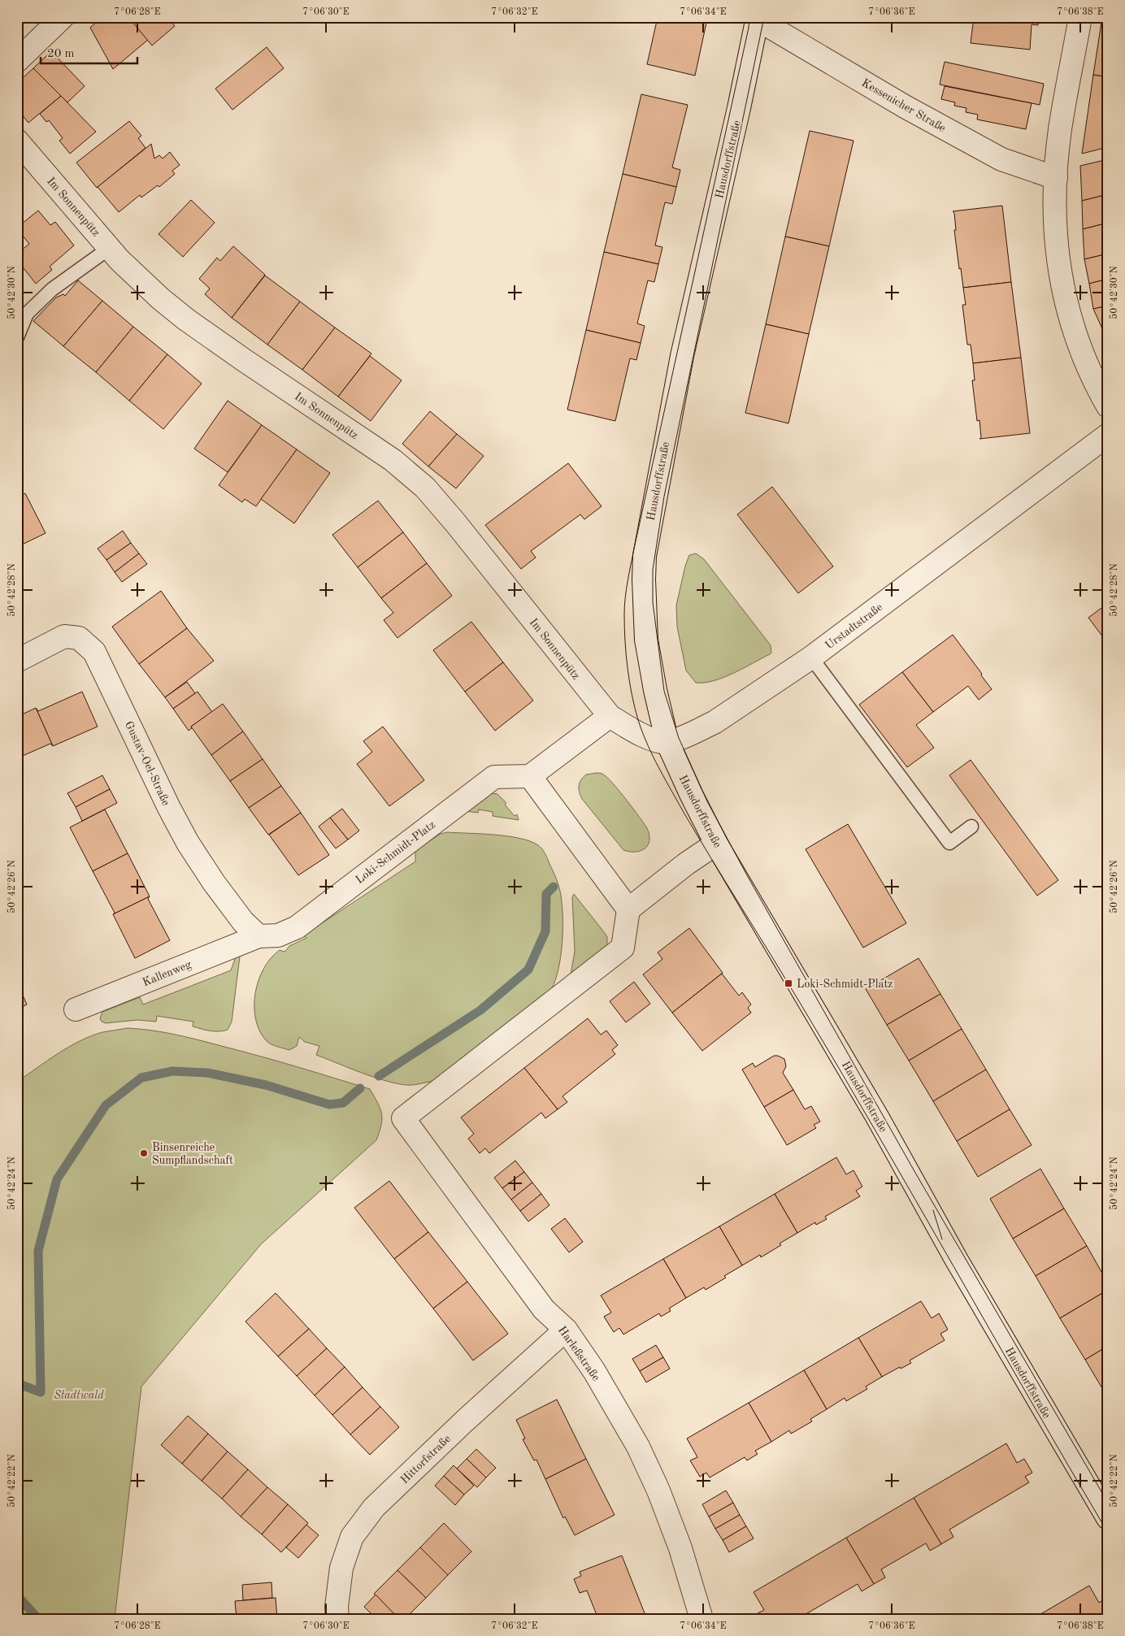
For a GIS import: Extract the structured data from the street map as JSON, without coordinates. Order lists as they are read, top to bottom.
{
  "streets": {
    "street": [
      "Kessenicher Straße",
      "Hausdorffstraße",
      "Im Sonnenpütz",
      "Urstadtstraße",
      "Gustav-Oel-Straße",
      "Loki-Schmidt-Platz",
      "Kallenweg",
      "Harleßstraße",
      "Hittorfstraße"
    ]
  },
  "crossings": [
    ["Kessenicher Straße", "Hausdorffstraße"],
    ["Hausdorffstraße", "Urstadtstraße"],
    ["Gustav-Oel-Straße", "Loki-Schmidt-Platz"],
    ["Gustav-Oel-Straße", "Kallenweg"],
    ["Loki-Schmidt-Platz", "Kallenweg"],
    ["Harleßstraße", "Hittorfstraße"]
  ],
  "parks": ["Stadtwald"],
  "places": {
    "transit": ["Loki-Schmidt-Platz"],
    "other": ["Binsenreiche Sumpflandschaft"]
  },
  "scale_bar": "20 m",
  "coordinates": [
    "7°06'28\"E",
    "7°06'30\"E",
    "7°06'32\"E",
    "7°06'34\"E",
    "7°06'36\"E",
    "7°06'38\"E",
    "50°42'30\"N",
    "50°42'28\"N",
    "50°42'26\"N",
    "50°42'24\"N",
    "50°42'22\"N"
  ]
}
